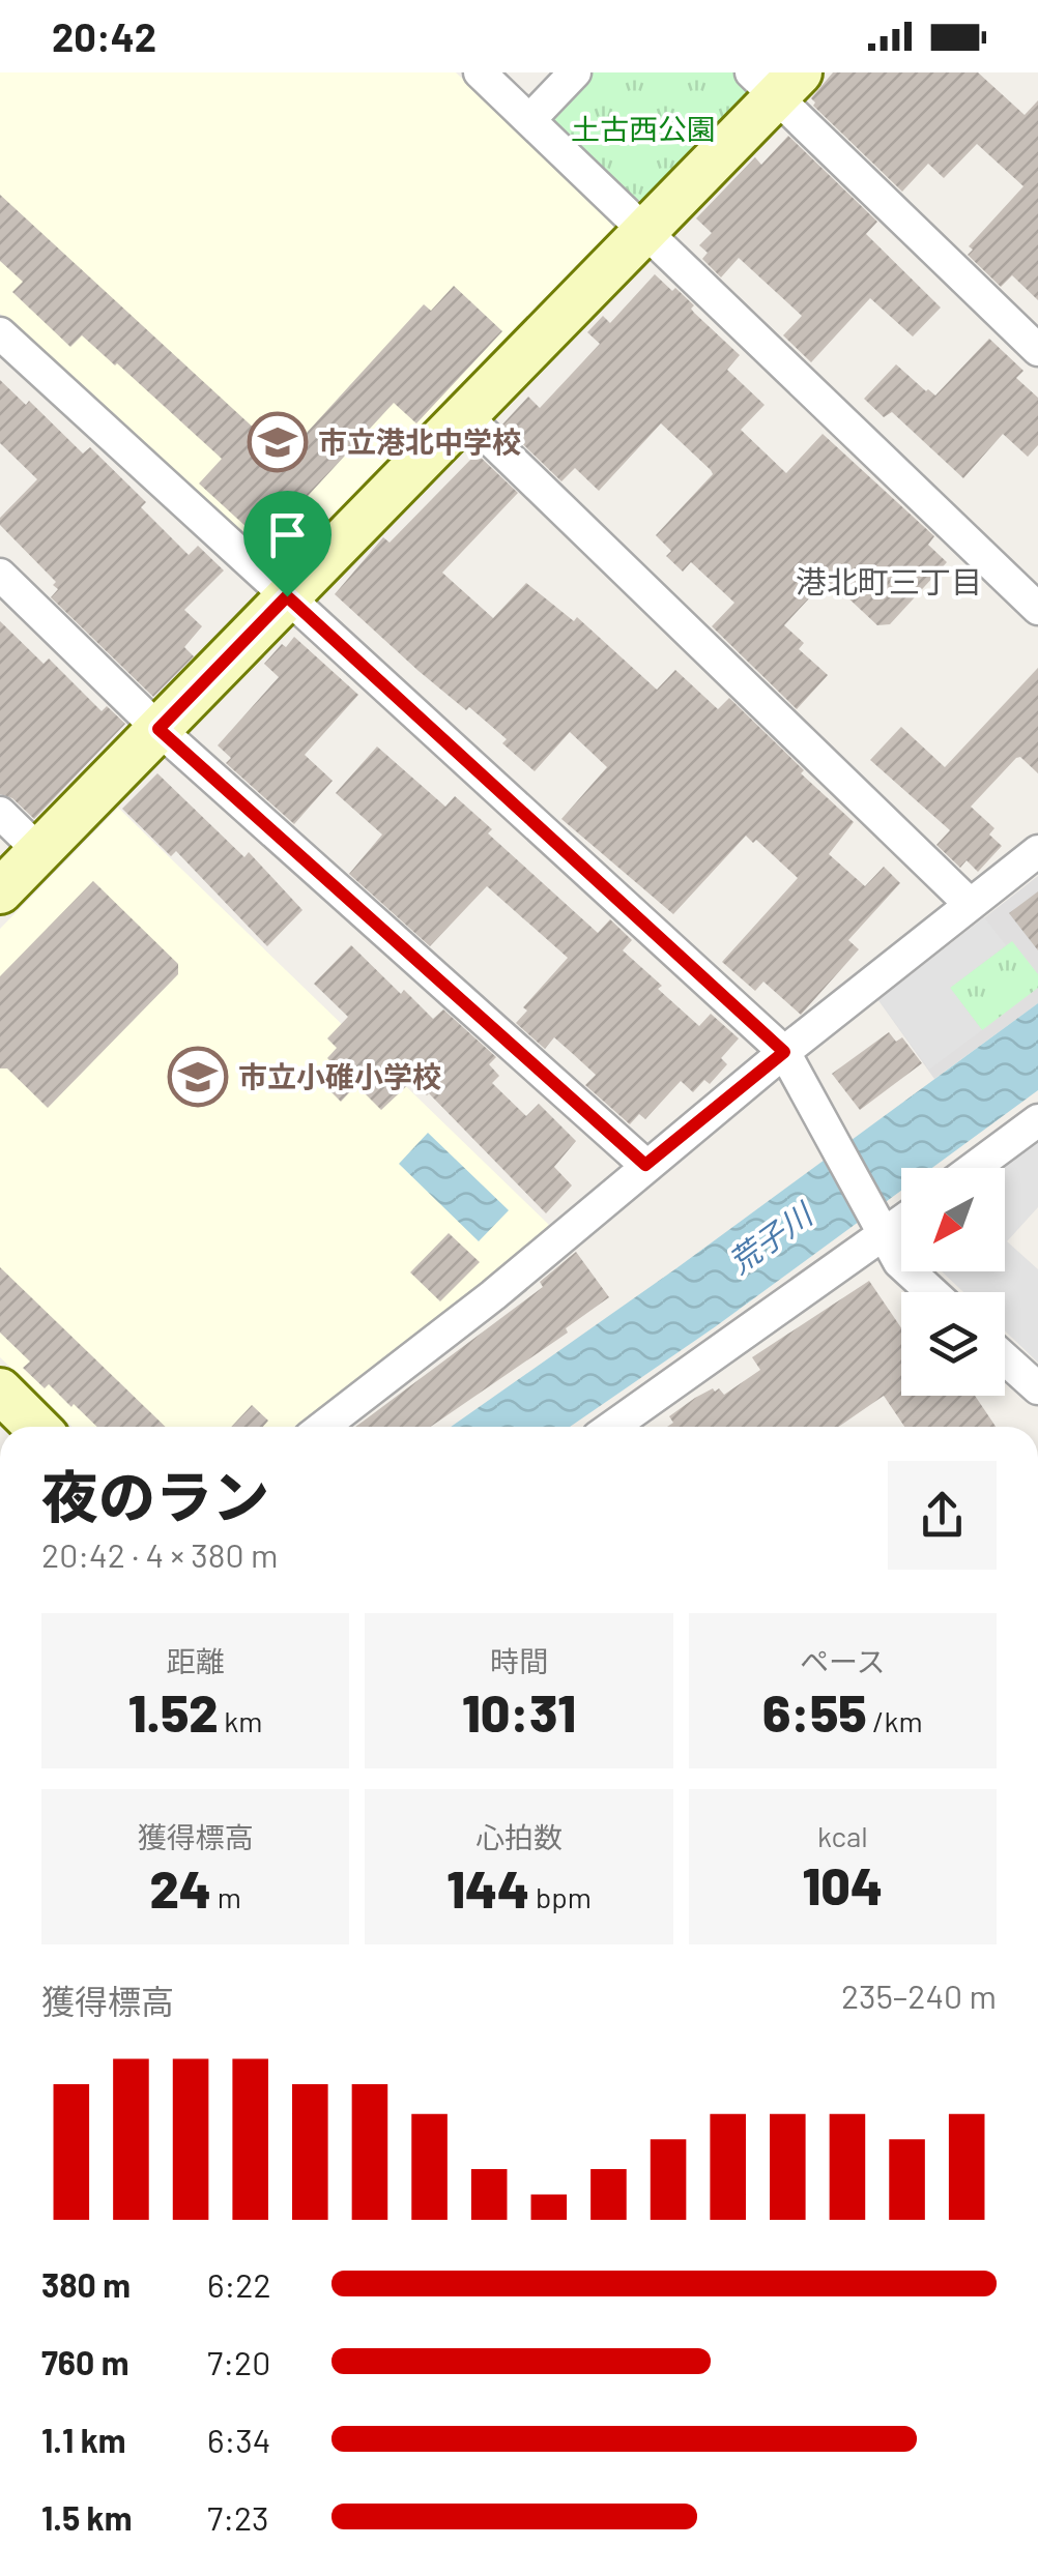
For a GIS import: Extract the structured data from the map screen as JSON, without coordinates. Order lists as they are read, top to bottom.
{
  "districts": ["港北町三丁目"],
  "water": ["荒子川"],
  "parks": ["土古西公園"],
  "places": {
    "school or university": ["市立港北中学校", "市立小碓小学校"]
  },
  "north": "bottom left",
  "page": {
    "status": "20:42",
    "heading": ["夜のラン", "20:42 · 4 × 380 m"],
    "stats": [
      ["距離", "1.52 km"],
      ["時間", "10:31"],
      ["ペース", "6:55 /km"],
      ["獲得標高", "24 m"],
      ["心拍数", "144 bpm"],
      ["kcal", "104"]
    ],
    "chart": ["獲得標高", "235–240 m"],
    "list": [
      {
        "name": "380 m",
        "note": "6:22"
      },
      {
        "name": "760 m",
        "note": "7:20"
      },
      {
        "name": "1.1 km",
        "note": "6:34"
      },
      {
        "name": "1.5 km",
        "note": "7:23"
      }
    ]
  }
}
